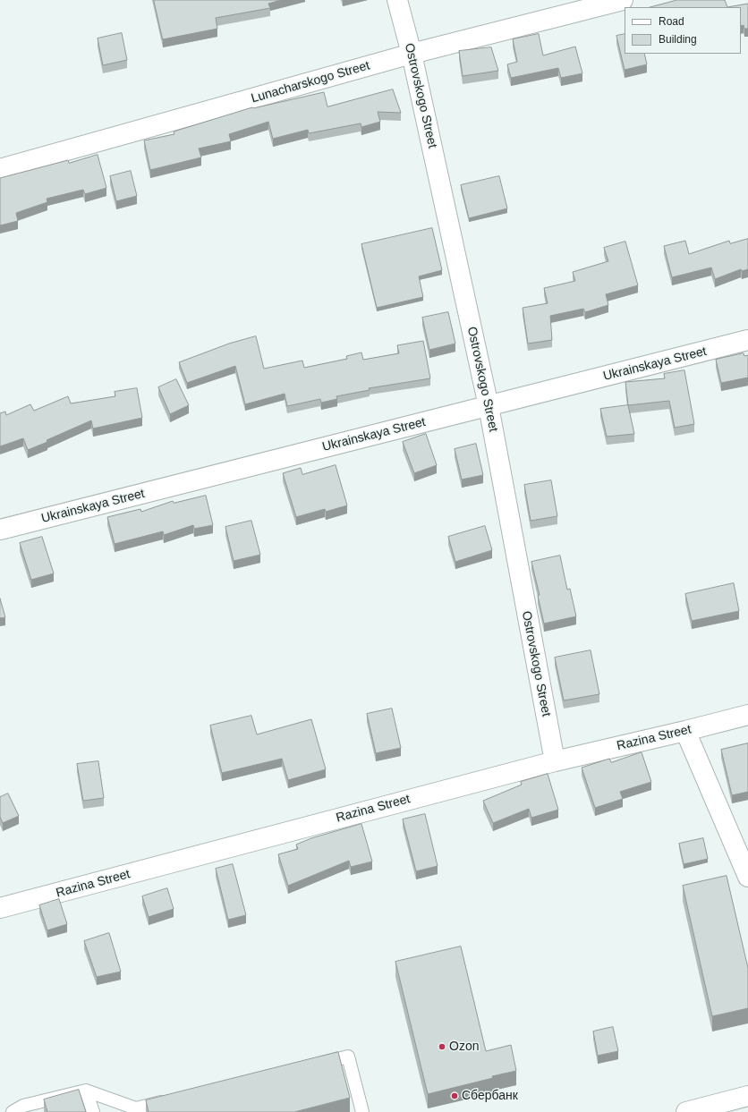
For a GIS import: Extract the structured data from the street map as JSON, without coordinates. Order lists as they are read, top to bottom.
{
  "streets": {
    "street": [
      "Lunacharskogo Street",
      "Ostrovskogo Street",
      "Ukrainskaya Street",
      "Razina Street"
    ]
  },
  "crossings": [
    ["Lunacharskogo Street", "Ostrovskogo Street"],
    ["Ostrovskogo Street", "Ukrainskaya Street"],
    ["Ostrovskogo Street", "Razina Street"]
  ],
  "places": ["Ozon", "Сбербанк"],
  "legend": ["Road", "Building"]
}
